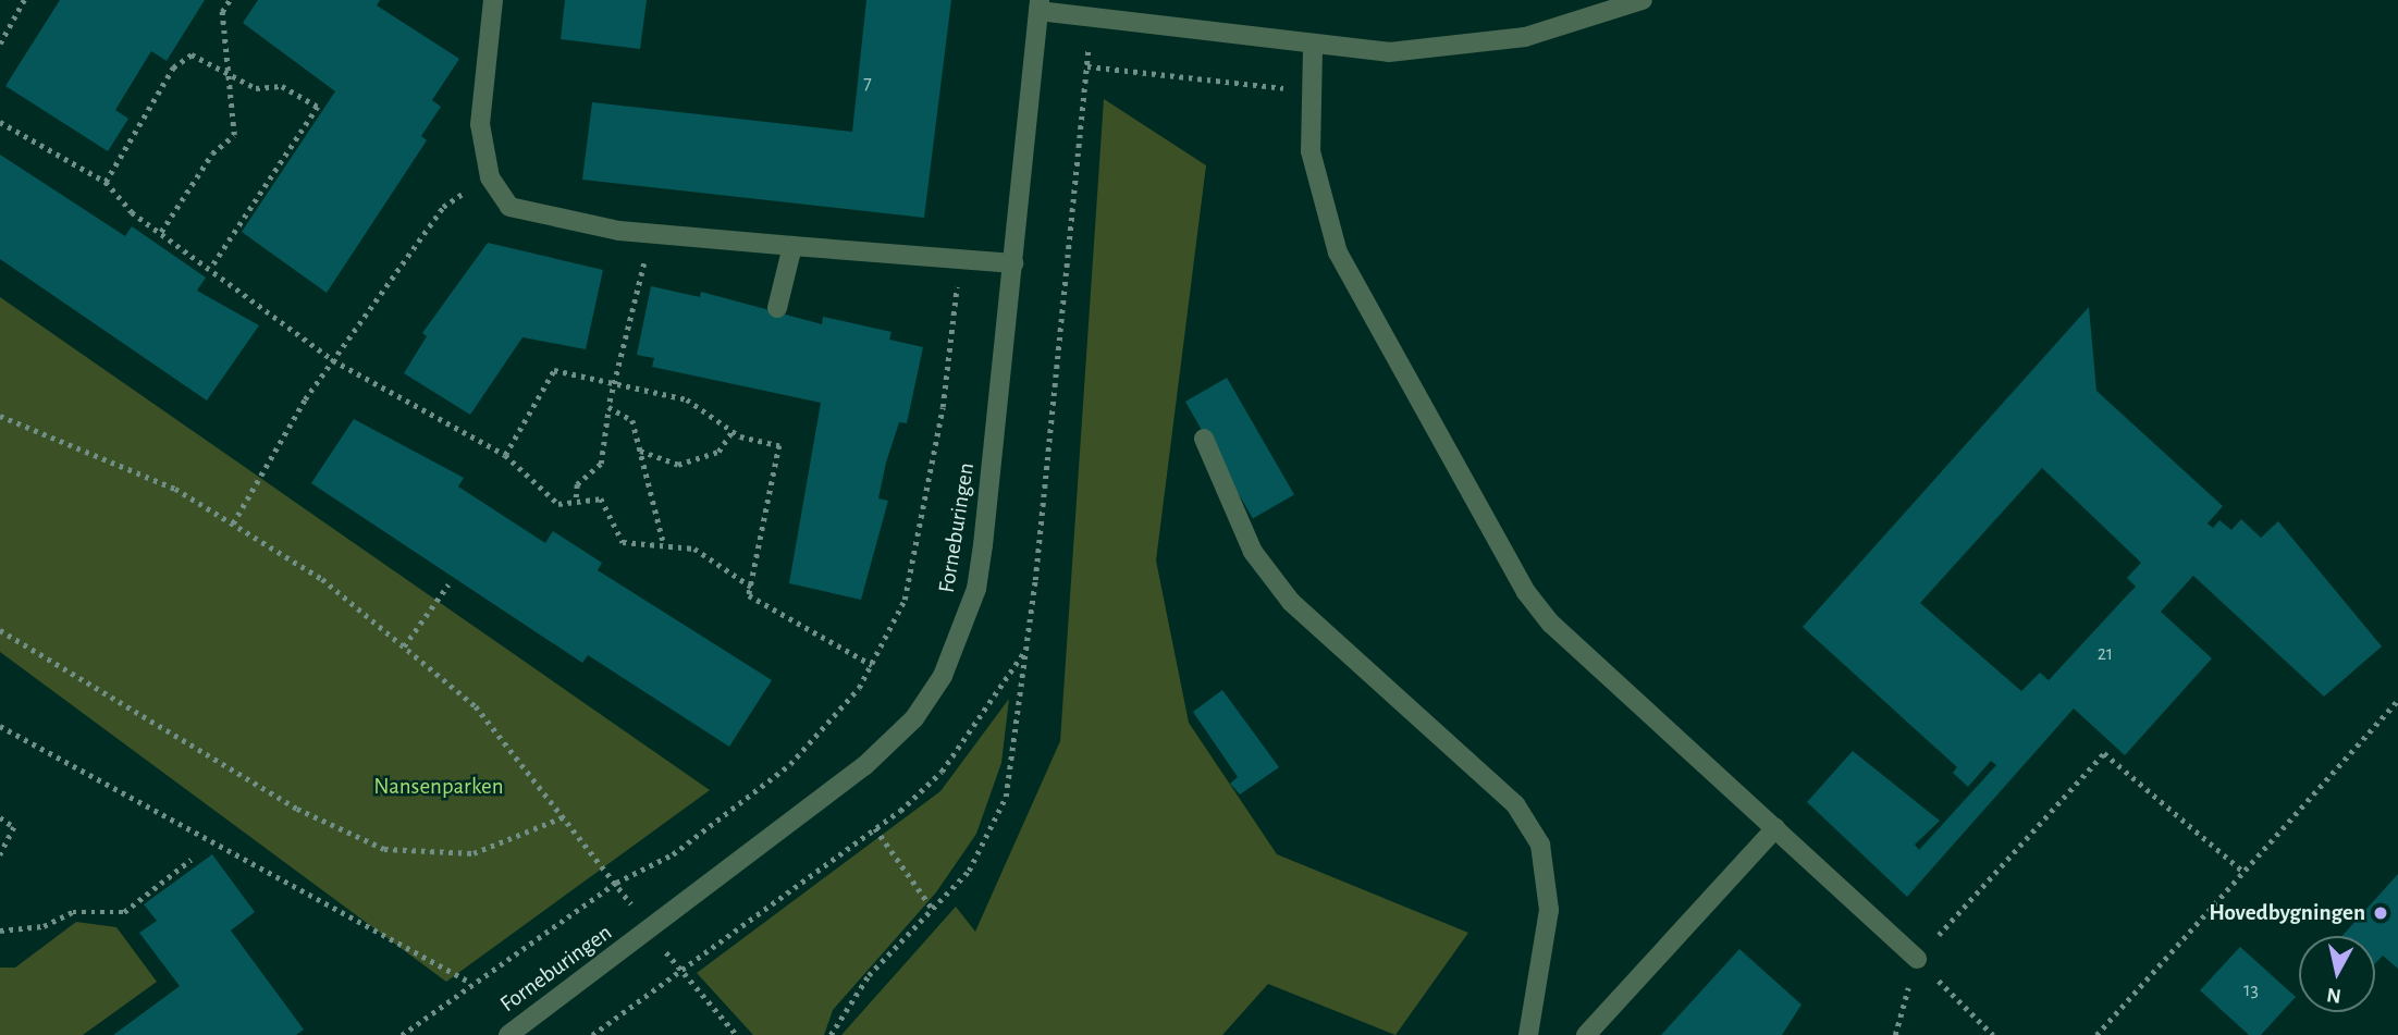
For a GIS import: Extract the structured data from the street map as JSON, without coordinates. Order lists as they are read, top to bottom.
{
  "streets": {
    "street": ["Forneburingen"]
  },
  "parks": ["Nansenparken"],
  "places": ["Hovedbygningen"],
  "house_numbers": ["7", "21", "13"],
  "north": "bottom"
}
